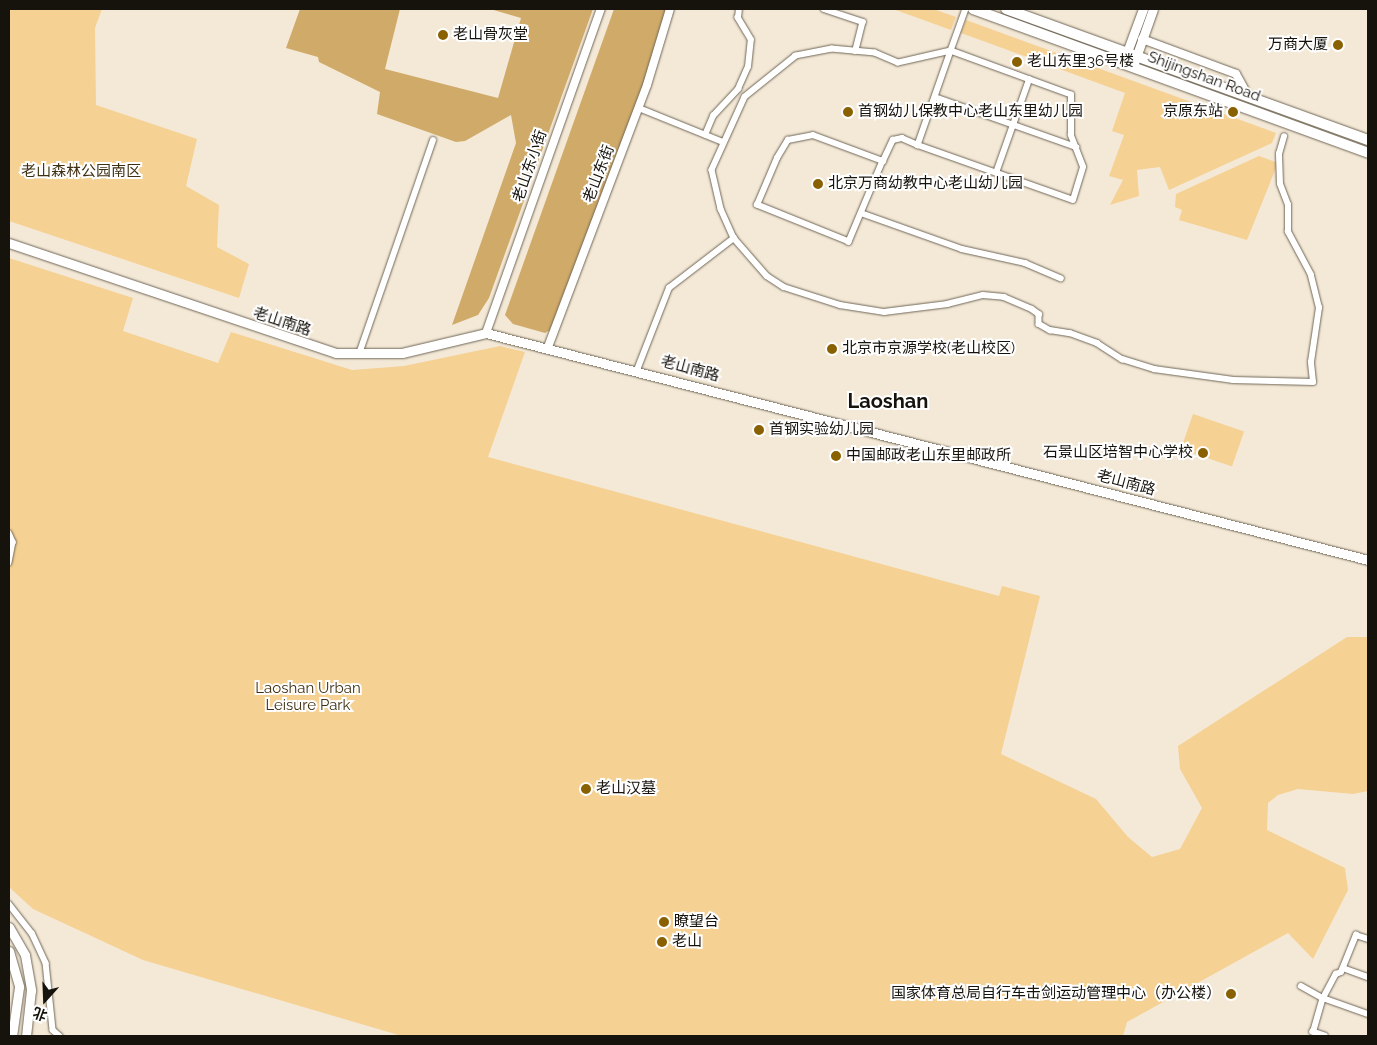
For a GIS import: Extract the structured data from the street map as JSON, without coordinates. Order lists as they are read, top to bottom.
{
  "streets": {
    "highway": ["Shijingshan Road"],
    "main road": ["老山南路"],
    "street": ["老山东小街", "老山东街"]
  },
  "crossings": [
    ["老山东小街", "老山南路"],
    ["老山东街", "老山南路"]
  ],
  "districts": ["Laoshan"],
  "parks": ["老山森林公园南区", "Laoshan Urban Leisure Park"],
  "places": [
    "老山骨灰堂",
    "万商大厦",
    "老山东里36号楼",
    "首钢幼儿保教中心老山东里幼儿园",
    "京原东站",
    "北京万商幼教中心老山幼儿园",
    "北京市京源学校(老山校区)",
    "首钢实验幼儿园",
    "石景山区培智中心学校",
    "中国邮政老山东里邮政所",
    "老山汉墓",
    "瞭望台",
    "老山",
    "国家体育总局自行车击剑运动管理中心（办公楼）"
  ],
  "north": "bottom"
}
